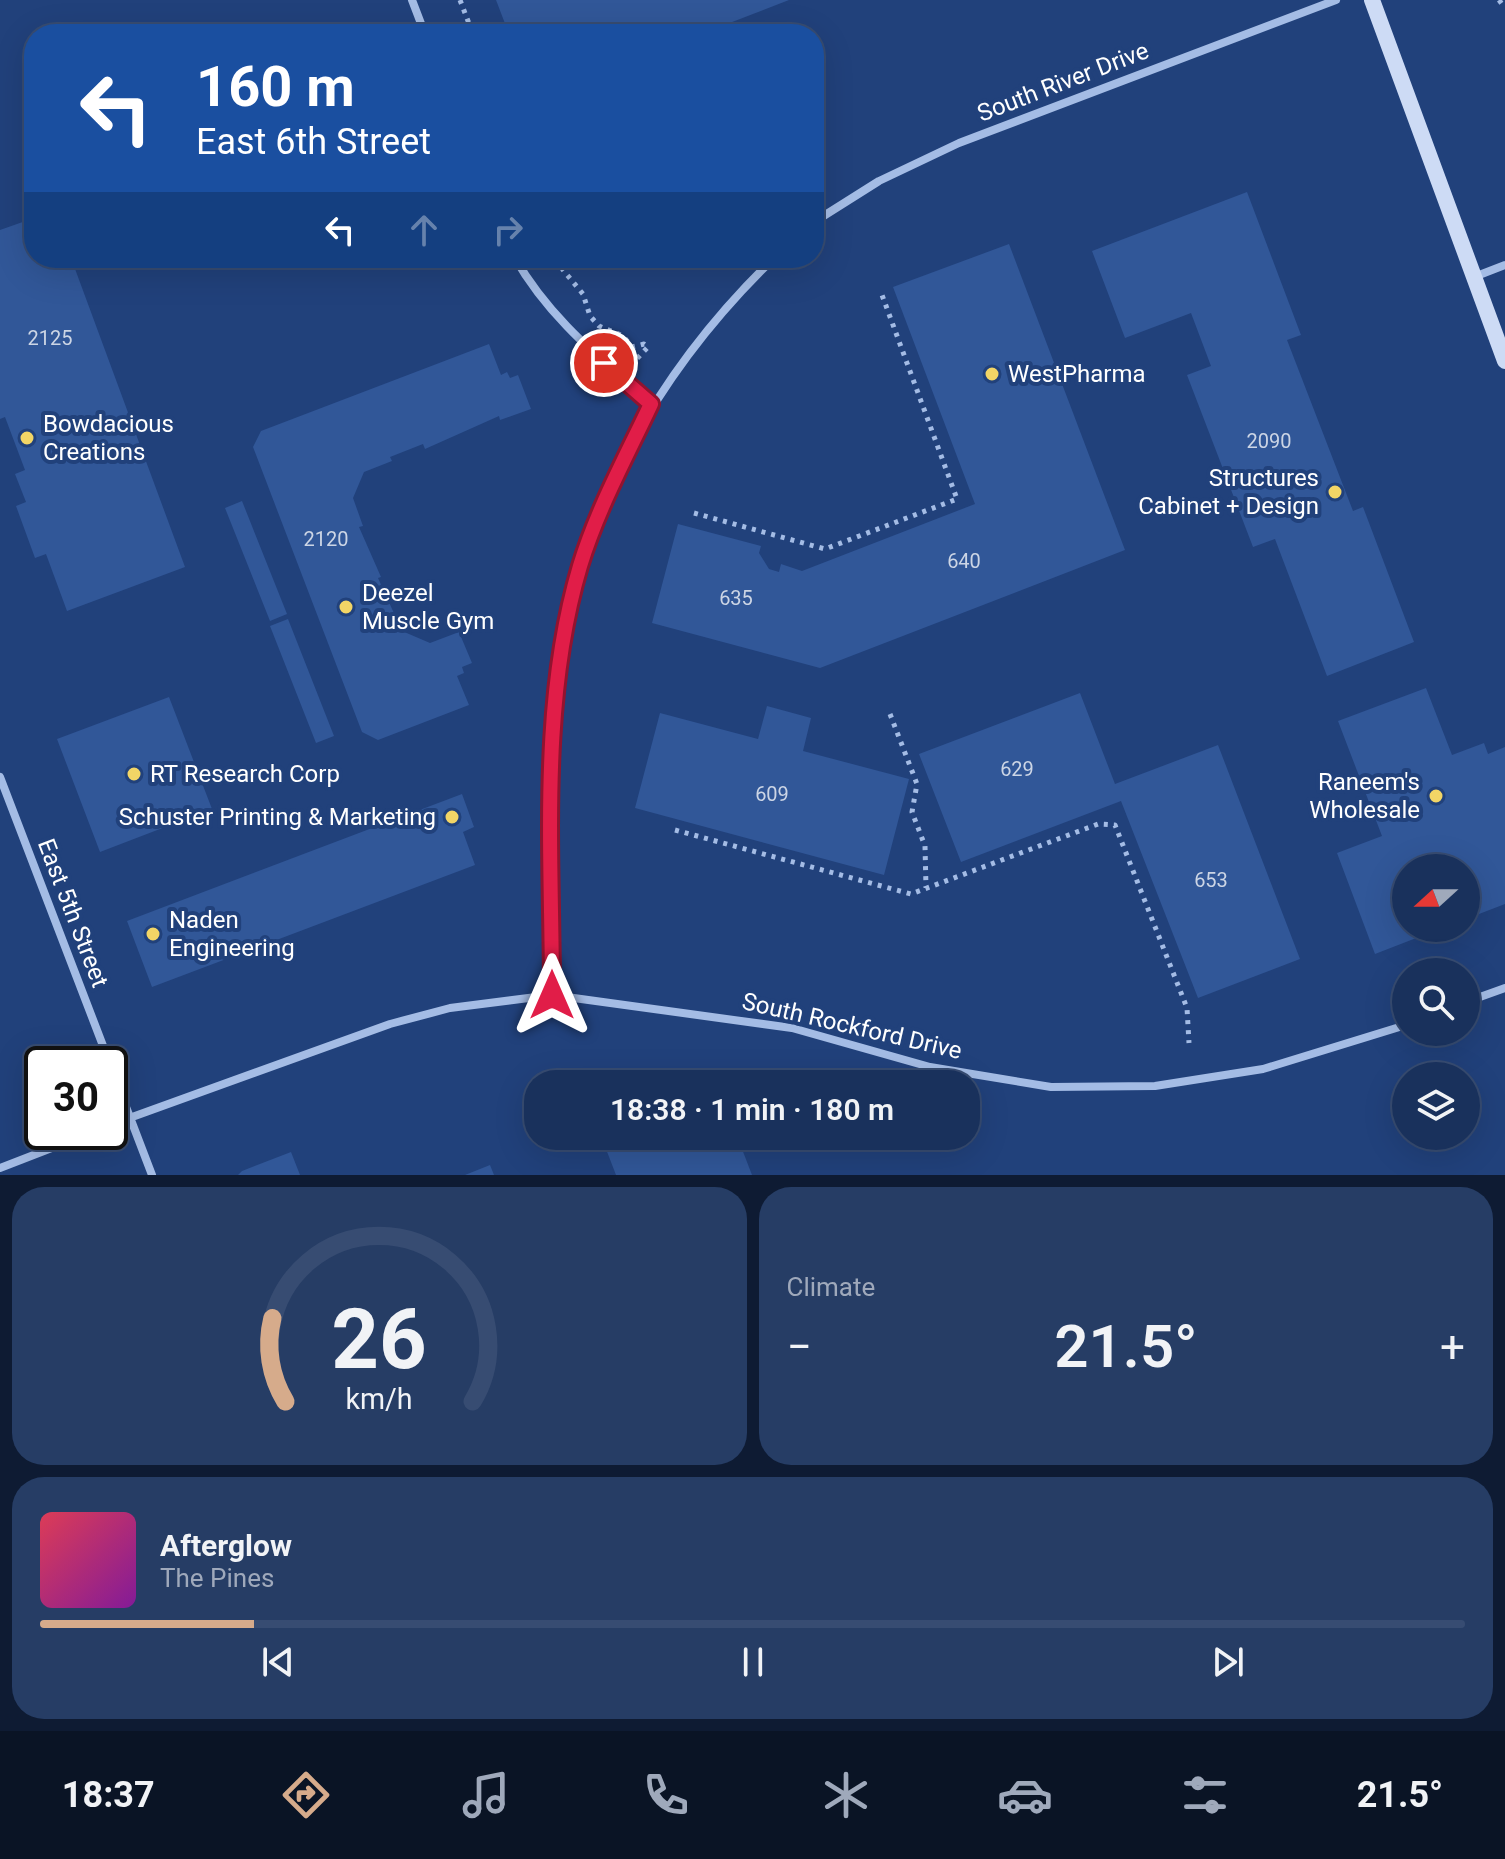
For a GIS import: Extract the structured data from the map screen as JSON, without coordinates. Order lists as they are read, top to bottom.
{
  "streets": {
    "street": ["South River Drive", "East 5th Street", "South Rockford Drive"]
  },
  "crossings": [
    ["East 5th Street", "South Rockford Drive"]
  ],
  "places": [
    "WestPharma",
    "Bowdacious Creations",
    "Structures Cabinet + Design",
    "Deezel Muscle Gym",
    "RT Research Corp",
    "Raneem's Wholesale",
    "Schuster Printing & Marketing",
    "Naden Engineering"
  ],
  "house_numbers": [
    "2125",
    "2090",
    "2120",
    "640",
    "635",
    "629",
    "609",
    "653"
  ],
  "north": "left",
  "page": {
    "turn": ["160 m", "East 6th Street"],
    "limit": "30",
    "trip": "18:38 · 1 min · 180 m",
    "tile": "Climate",
    "heat": ["−", "21.5°", "+"],
    "song": ["Afterglow", "The Pines"],
    "tabs": ["18:37", "21.5°"],
    "gauge": ["26", "km/h"]
  }
}
